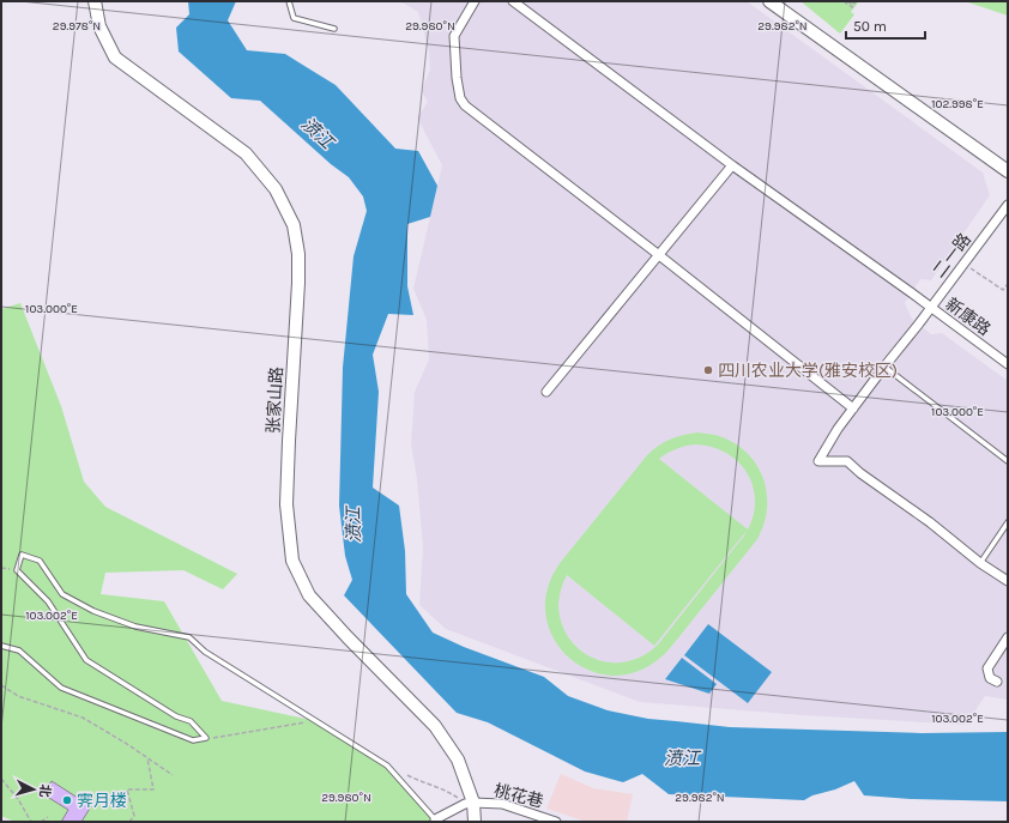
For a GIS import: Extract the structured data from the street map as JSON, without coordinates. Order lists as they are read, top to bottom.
{
  "streets": {
    "street": [
      "二一路",
      "新康路",
      "张家山路",
      "桃花巷"
    ]
  },
  "crossings": [
    ["二一路", "新康路"],
    ["张家山路", "桃花巷"]
  ],
  "water": ["𣸣江"],
  "places": ["四川农业大学(雅安校区)", "霁月楼"],
  "scale_bar": "50 m",
  "north": "right",
  "coordinates": [
    "29.978°N",
    "29.980°N",
    "29.982°N",
    "102.998°E",
    "103.000°E",
    "103.002°E"
  ]
}
